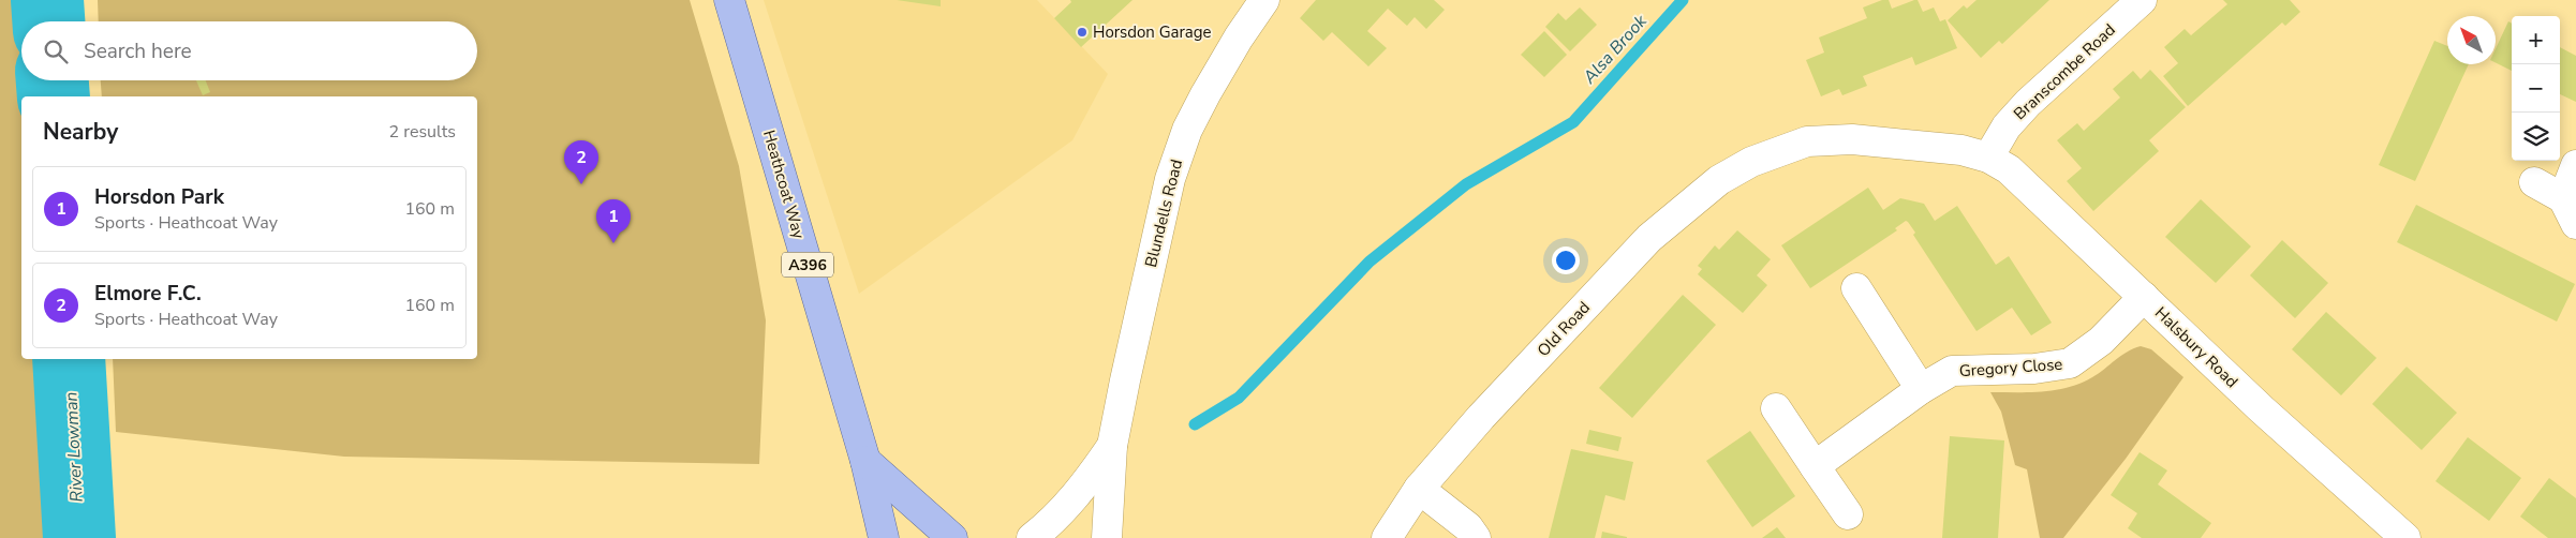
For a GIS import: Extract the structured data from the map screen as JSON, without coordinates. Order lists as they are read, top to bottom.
{
  "streets": {
    "main road": ["Heathcoat Way", "A396"],
    "street": [
      "Branscombe Road",
      "Blundells Road",
      "Old Road",
      "Halsbury Road",
      "Gregory Close"
    ]
  },
  "crossings": [
    ["Branscombe Road", "Old Road"],
    ["Branscombe Road", "Halsbury Road"],
    ["Old Road", "Halsbury Road"],
    ["Halsbury Road", "Gregory Close"]
  ],
  "water": ["Alsa Brook", "River Lowman"],
  "places": ["Horsdon Garage"],
  "north": "top left",
  "page": {
    "map_buttons": ["+", "−"],
    "search": "Search here",
    "heading": ["Nearby", "2 results"],
    "pins": ["2", "1"],
    "list": [
      {
        "mark": "1",
        "name": "Horsdon Park",
        "note": "Sports · Heathcoat Way",
        "value": "160 m"
      },
      {
        "mark": "2",
        "name": "Elmore F.C.",
        "note": "Sports · Heathcoat Way",
        "value": "160 m"
      }
    ]
  }
}
